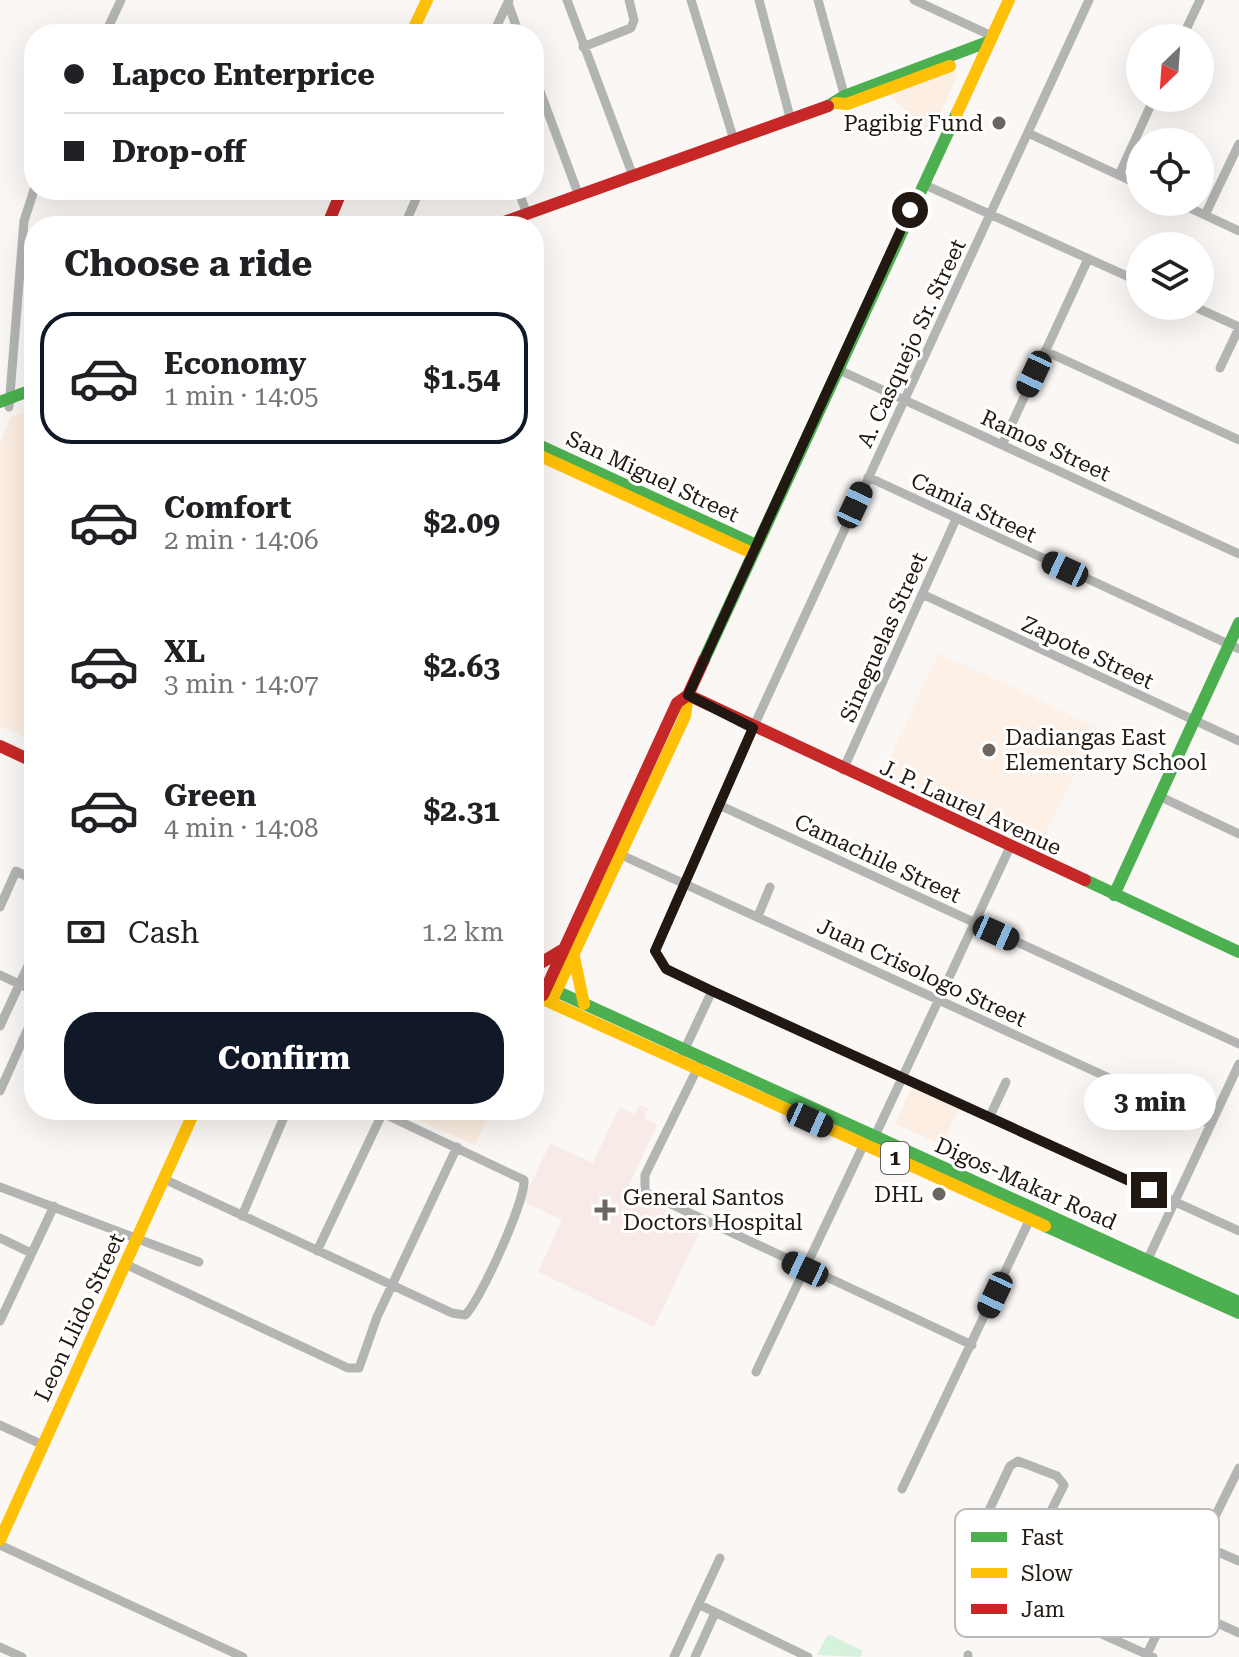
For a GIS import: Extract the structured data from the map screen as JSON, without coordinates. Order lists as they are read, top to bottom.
{
  "streets": {
    "main road": [
      "San Miguel Street",
      "J. P. Laurel Avenue",
      "1",
      "Digos-Makar Road",
      "Leon Llido Street"
    ],
    "street": [
      "A. Casquejo Sr. Street",
      "Ramos Street",
      "Camia Street",
      "Sineguelas Street",
      "Zapote Street",
      "Camachile Street",
      "Juan Crisologo Street"
    ]
  },
  "crossings": [
    ["A. Casquejo Sr. Street", "Ramos Street"],
    ["A. Casquejo Sr. Street", "Camia Street"],
    ["A. Casquejo Sr. Street", "J. P. Laurel Avenue"],
    ["A. Casquejo Sr. Street", "Camachile Street"],
    ["A. Casquejo Sr. Street", "Juan Crisologo Street"],
    ["Camia Street", "Sineguelas Street"],
    ["Sineguelas Street", "Zapote Street"],
    ["Sineguelas Street", "J. P. Laurel Avenue"]
  ],
  "places": {
    "other": ["Pagibig Fund", "Dadiangas East Elementary School", "DHL"],
    "health": ["General Santos Doctors Hospital"]
  },
  "legend": ["Fast", "Slow", "Jam"],
  "north": "bottom left",
  "page": {
    "banner": ["Lapco Enterprice", "Drop-off"],
    "heading": "Choose a ride",
    "list": [
      {
        "name": "Economy",
        "note": "1 min · 14:05",
        "value": "$1.54"
      },
      {
        "name": "Comfort",
        "note": "2 min · 14:06",
        "value": "$2.09"
      },
      {
        "name": "XL",
        "note": "3 min · 14:07",
        "value": "$2.63"
      },
      {
        "name": "Green",
        "note": "4 min · 14:08",
        "value": "$2.31"
      }
    ],
    "pay": ["Cash", "1.2 km"],
    "buttons": "Confirm",
    "bubble": "3 min"
  }
}
